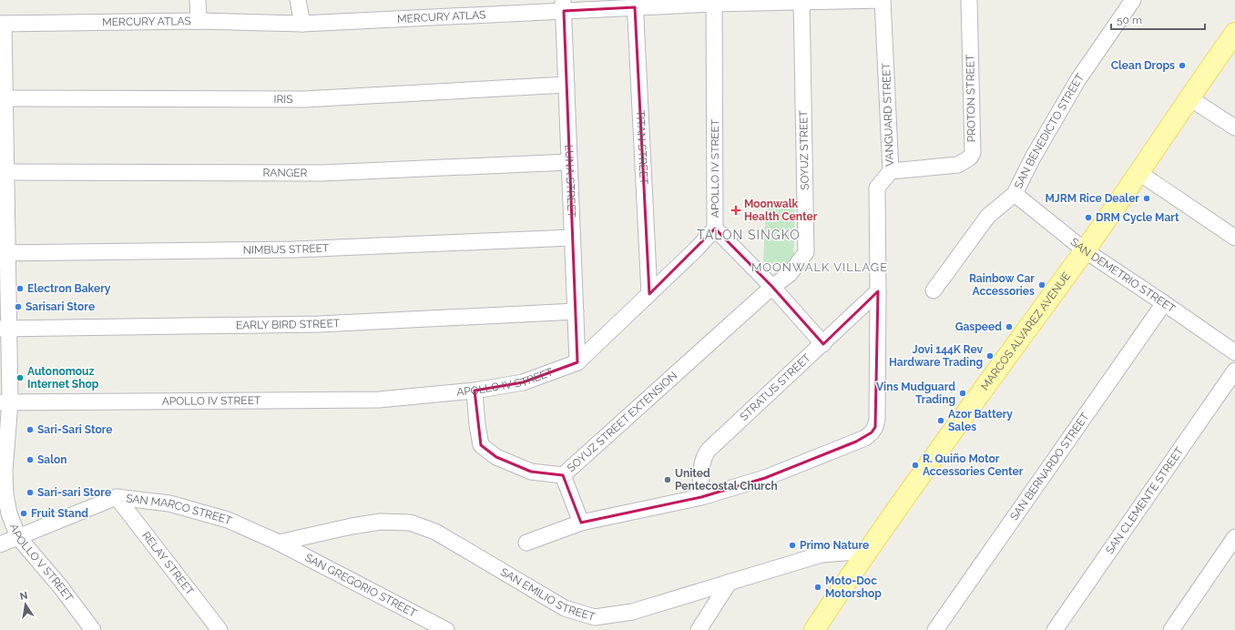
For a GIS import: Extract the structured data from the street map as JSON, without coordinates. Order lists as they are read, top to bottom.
{
  "streets": {
    "main road": ["MARCOS ALVAREZ AVENUE"],
    "street": [
      "MERCURY ATLAS",
      "PROTON STREET",
      "IRIS",
      "VANGUARD STREET",
      "SAN BENEDICTO STREET",
      "TITAN STREET",
      "SOYUZ STREET",
      "APOLLO IV STREET",
      "RANGER",
      "LUNA STREET",
      "NIMBUS STREET",
      "SAN DEMETRIO STREET",
      "EARLY BIRD STREET",
      "STRATUS STREET",
      "SOYUZ STREET EXTENSION",
      "SAN BERNARDO STREET",
      "SAN CLEMENTE STREET",
      "SAN MARCO STREET",
      "APOLLO V STREET",
      "RELAY STREET",
      "SAN GREGORIO STREET",
      "SAN EMILIO STREET"
    ]
  },
  "crossings": [
    ["MERCURY ATLAS", "VANGUARD STREET"],
    ["MERCURY ATLAS", "TITAN STREET"],
    ["MERCURY ATLAS", "SOYUZ STREET"],
    ["MERCURY ATLAS", "APOLLO IV STREET"],
    ["MERCURY ATLAS", "LUNA STREET"],
    ["MERCURY ATLAS", "APOLLO V STREET"],
    ["PROTON STREET", "VANGUARD STREET"],
    ["IRIS", "LUNA STREET"],
    ["IRIS", "APOLLO V STREET"],
    ["VANGUARD STREET", "STRATUS STREET"],
    ["SAN BENEDICTO STREET", "SAN DEMETRIO STREET"],
    ["TITAN STREET", "APOLLO IV STREET"],
    ["SOYUZ STREET", "SOYUZ STREET EXTENSION"],
    ["APOLLO IV STREET", "LUNA STREET"],
    ["APOLLO IV STREET", "SOYUZ STREET EXTENSION"],
    ["APOLLO IV STREET", "APOLLO V STREET"],
    ["RANGER", "LUNA STREET"],
    ["RANGER", "APOLLO V STREET"],
    ["LUNA STREET", "NIMBUS STREET"],
    ["LUNA STREET", "EARLY BIRD STREET"],
    ["NIMBUS STREET", "APOLLO V STREET"],
    ["SAN DEMETRIO STREET", "MARCOS ALVAREZ AVENUE"],
    ["SAN DEMETRIO STREET", "SAN BERNARDO STREET"],
    ["EARLY BIRD STREET", "APOLLO V STREET"],
    ["MARCOS ALVAREZ AVENUE", "SAN EMILIO STREET"],
    ["SAN MARCO STREET", "APOLLO V STREET"],
    ["SAN MARCO STREET", "RELAY STREET"],
    ["SAN MARCO STREET", "SAN GREGORIO STREET"],
    ["SAN MARCO STREET", "SAN EMILIO STREET"],
    ["SAN GREGORIO STREET", "SAN EMILIO STREET"]
  ],
  "districts": ["TALON SINGKO", "MOONWALK VILLAGE"],
  "places": {
    "other": [
      "Clean Drops",
      "MJRM Rice Dealer",
      "DRM Cycle Mart",
      "Rainbow Car Accessories",
      "Electron Bakery",
      "Sarisari Store",
      "Gaspeed",
      "Jovi 144K Rev Hardware Trading",
      "Autonomouz Internet Shop",
      "Vins Mudguard Trading",
      "Azor Battery Sales",
      "Sari-Sari Store",
      "Salon",
      "R. Quiño Motor Accessories Center",
      "United Pentecostal Church",
      "Sari-sari Store",
      "Fruit Stand",
      "Primo Nature",
      "Moto-Doc Motorshop"
    ],
    "health": ["Moonwalk Health Center"]
  },
  "scale_bar": "50 m",
  "north": "top"
}
